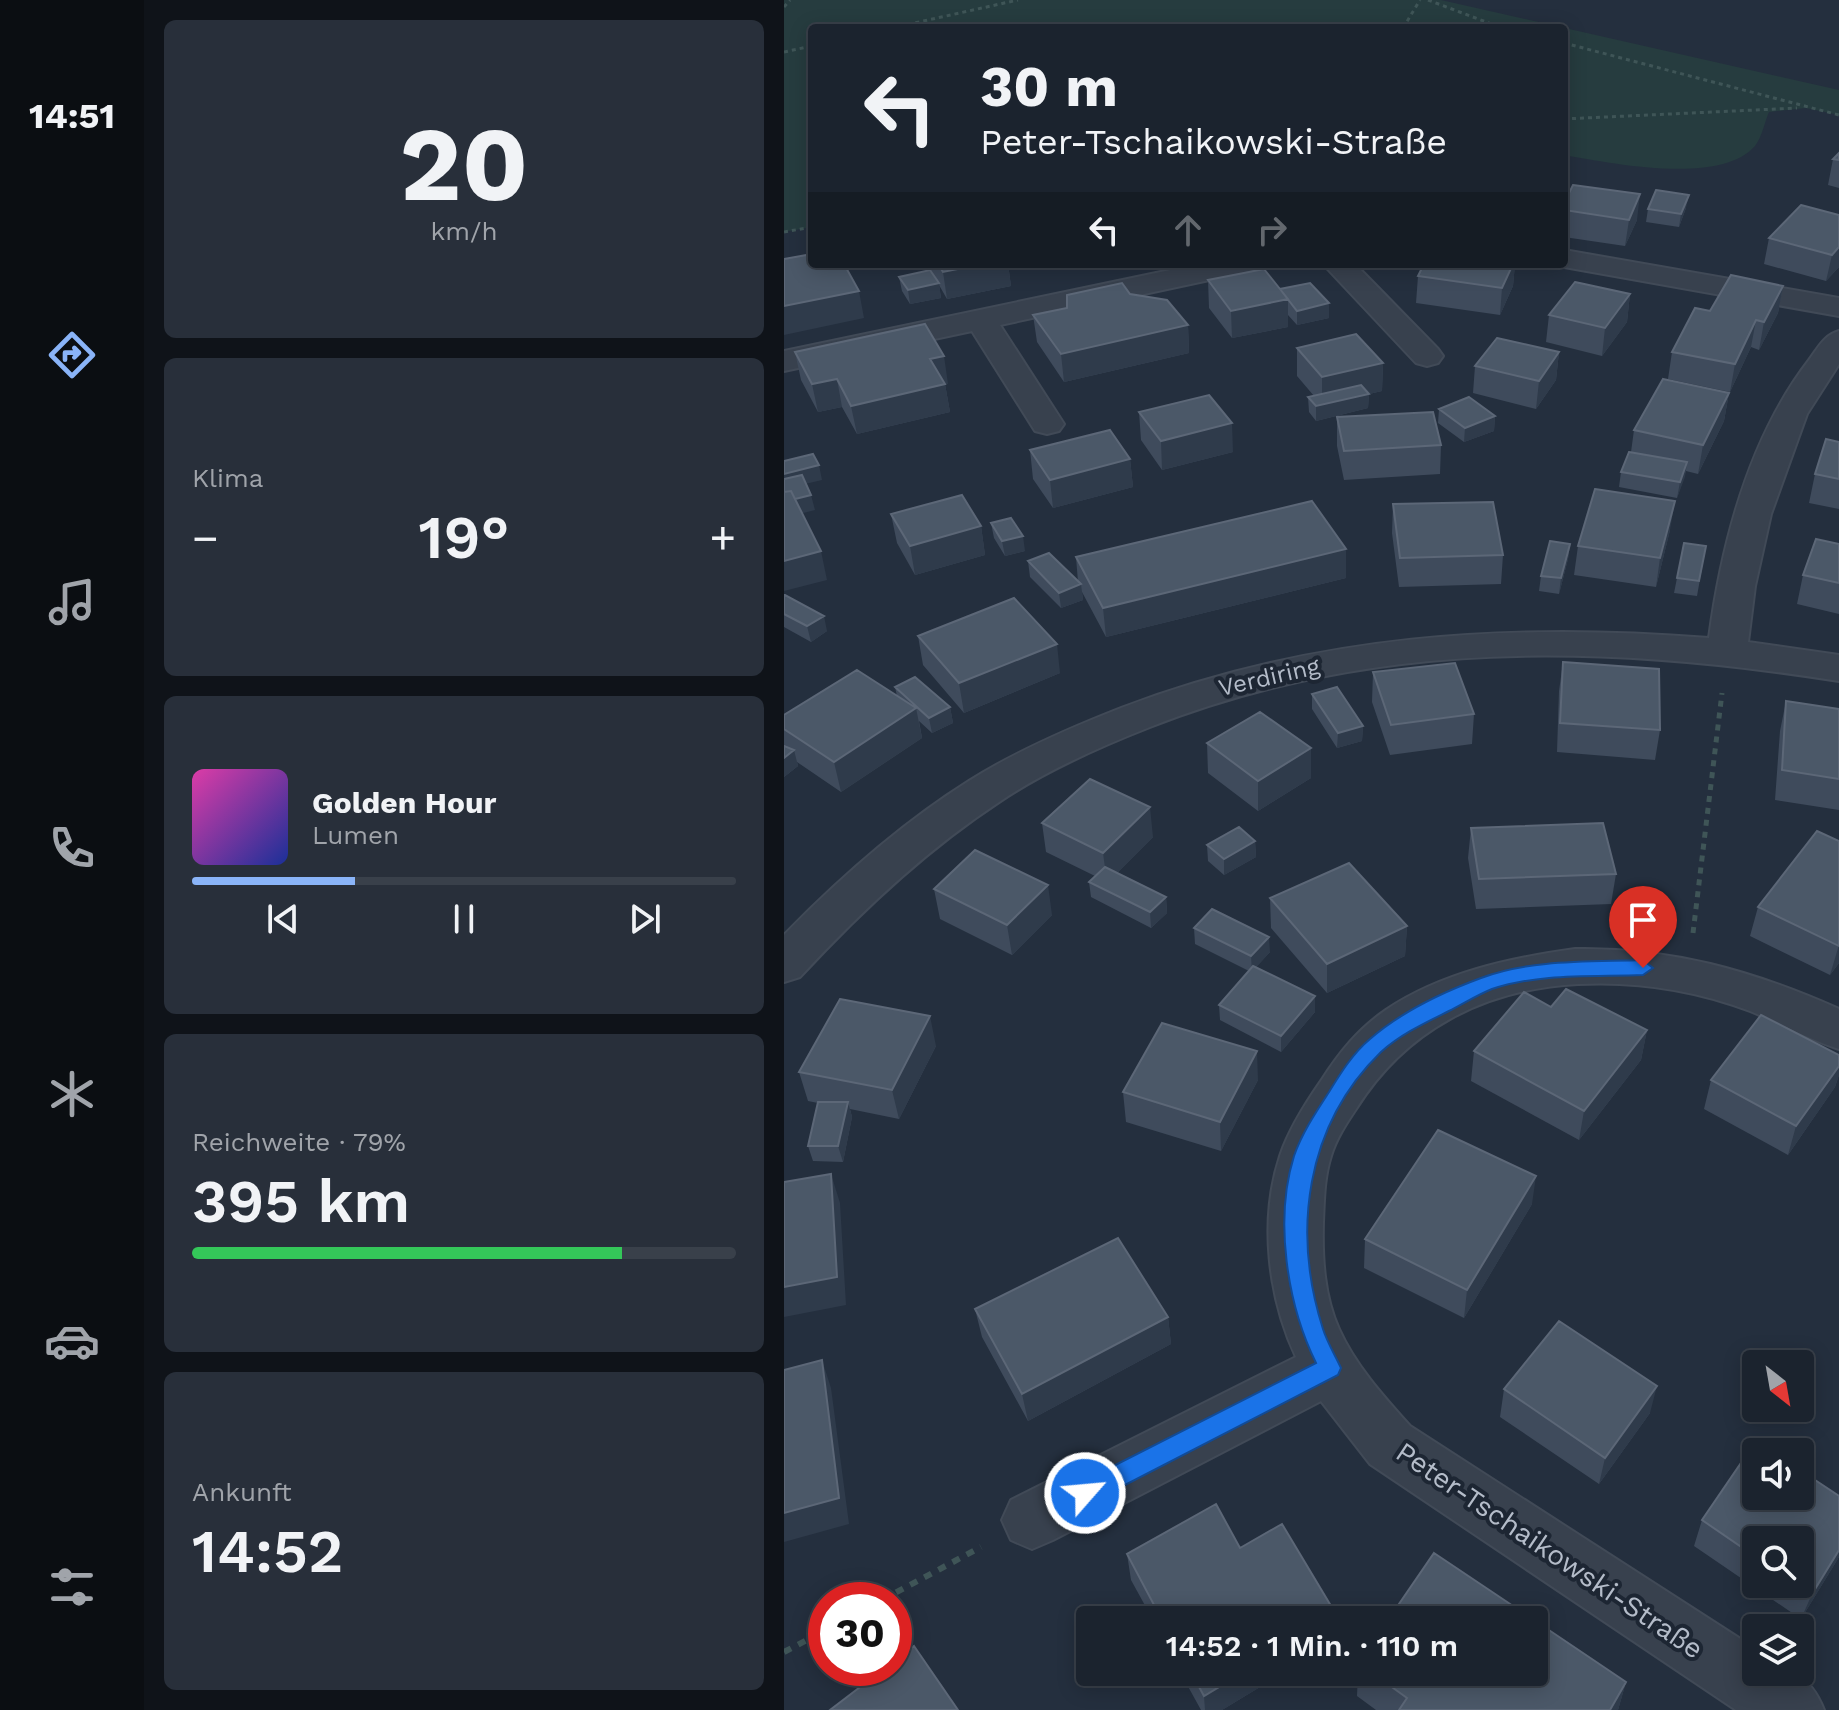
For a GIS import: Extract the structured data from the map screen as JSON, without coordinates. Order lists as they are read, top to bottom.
{
  "streets": {
    "street": ["Verdiring", "Peter-Tschaikowski-Straße"]
  },
  "north": "bottom right",
  "page": {
    "tabs": "14:51",
    "tile": [
      ["20", "km/h"],
      "Klima",
      ["Reichweite · 79%", "395 km"],
      ["Ankunft", "14:52"]
    ],
    "turn": ["30 m", "Peter-Tschaikowski-Straße"],
    "heat": ["−", "19°", "+"],
    "song": ["Golden Hour", "Lumen"],
    "limit": "30",
    "trip": "14:52 · 1 Min. · 110 m"
  }
}
